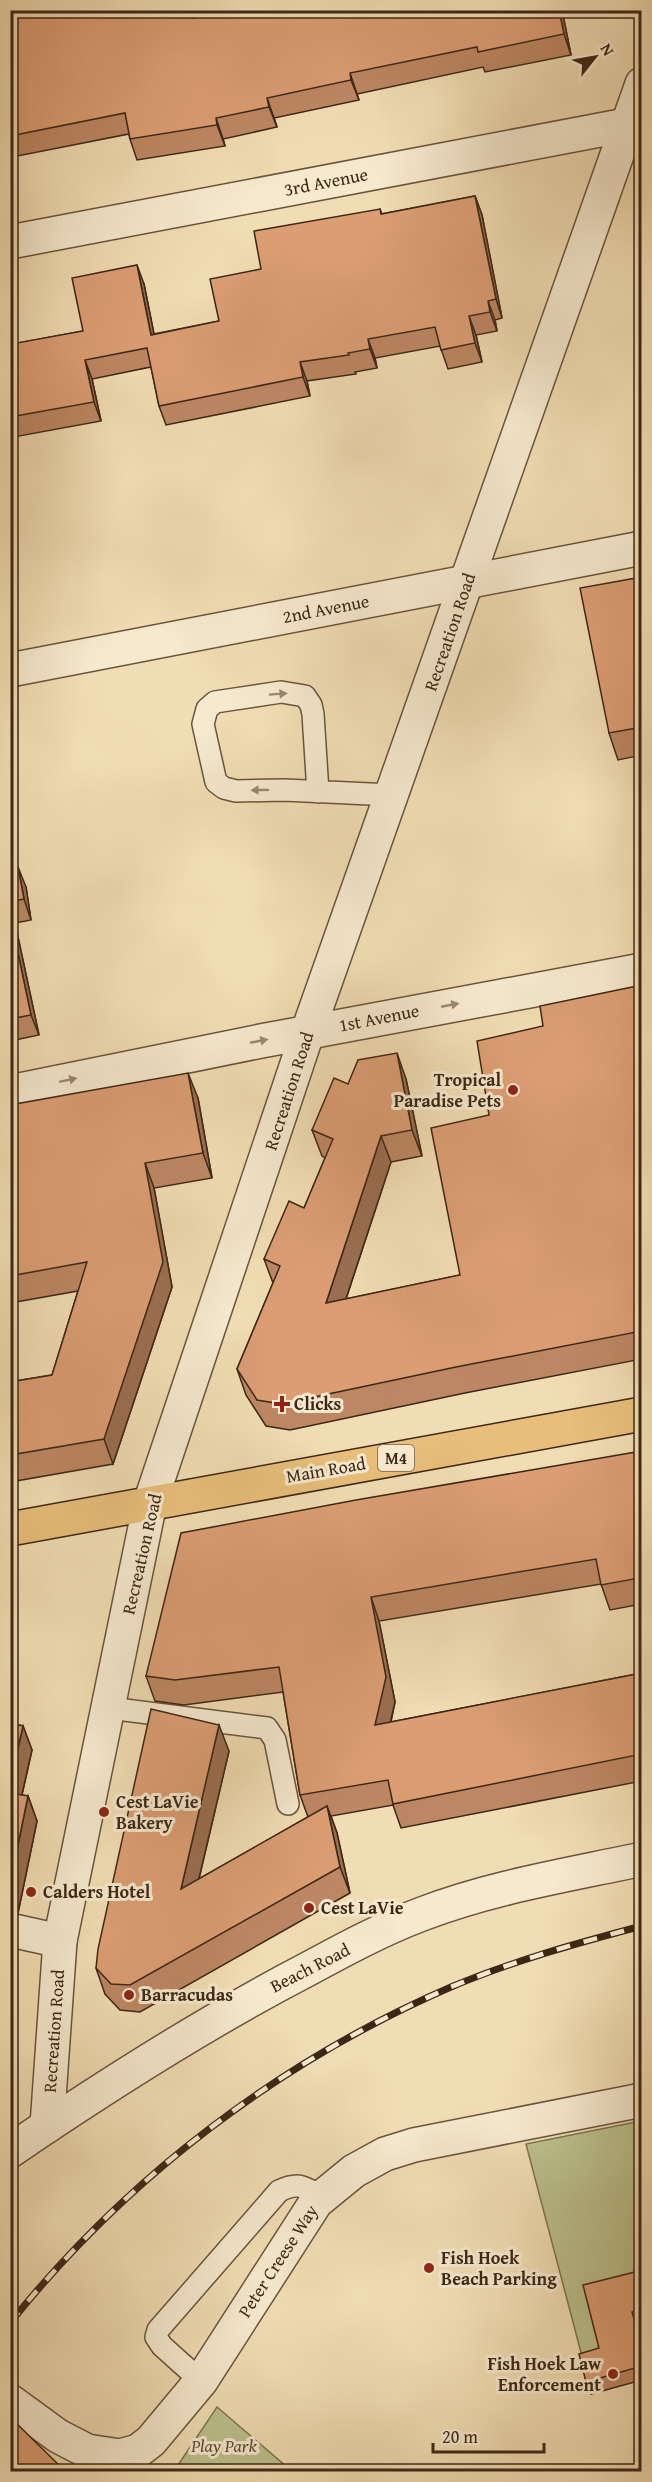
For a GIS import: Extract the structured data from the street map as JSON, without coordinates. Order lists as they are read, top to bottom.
{
  "streets": {
    "main road": ["M4", "Main Road"],
    "street": [
      "3rd Avenue",
      "2nd Avenue",
      "Recreation Road",
      "1st Avenue",
      "Beach Road",
      "Peter Creese Way"
    ]
  },
  "crossings": [
    ["3rd Avenue", "Recreation Road"],
    ["2nd Avenue", "Recreation Road"],
    ["Recreation Road", "1st Avenue"],
    ["Recreation Road", "Main Road"],
    ["Recreation Road", "Beach Road"]
  ],
  "one_way": ["1st Avenue"],
  "parks": ["Play Park"],
  "places": {
    "other": [
      "Tropical Paradise Pets",
      "Cest LaVie Bakery",
      "Calders Hotel",
      "Cest LaVie",
      "Barracudas",
      "Fish Hoek Beach Parking",
      "Fish Hoek Law Enforcement"
    ],
    "health": ["Clicks"]
  },
  "scale_bar": "20 m",
  "north": "top right"
}
